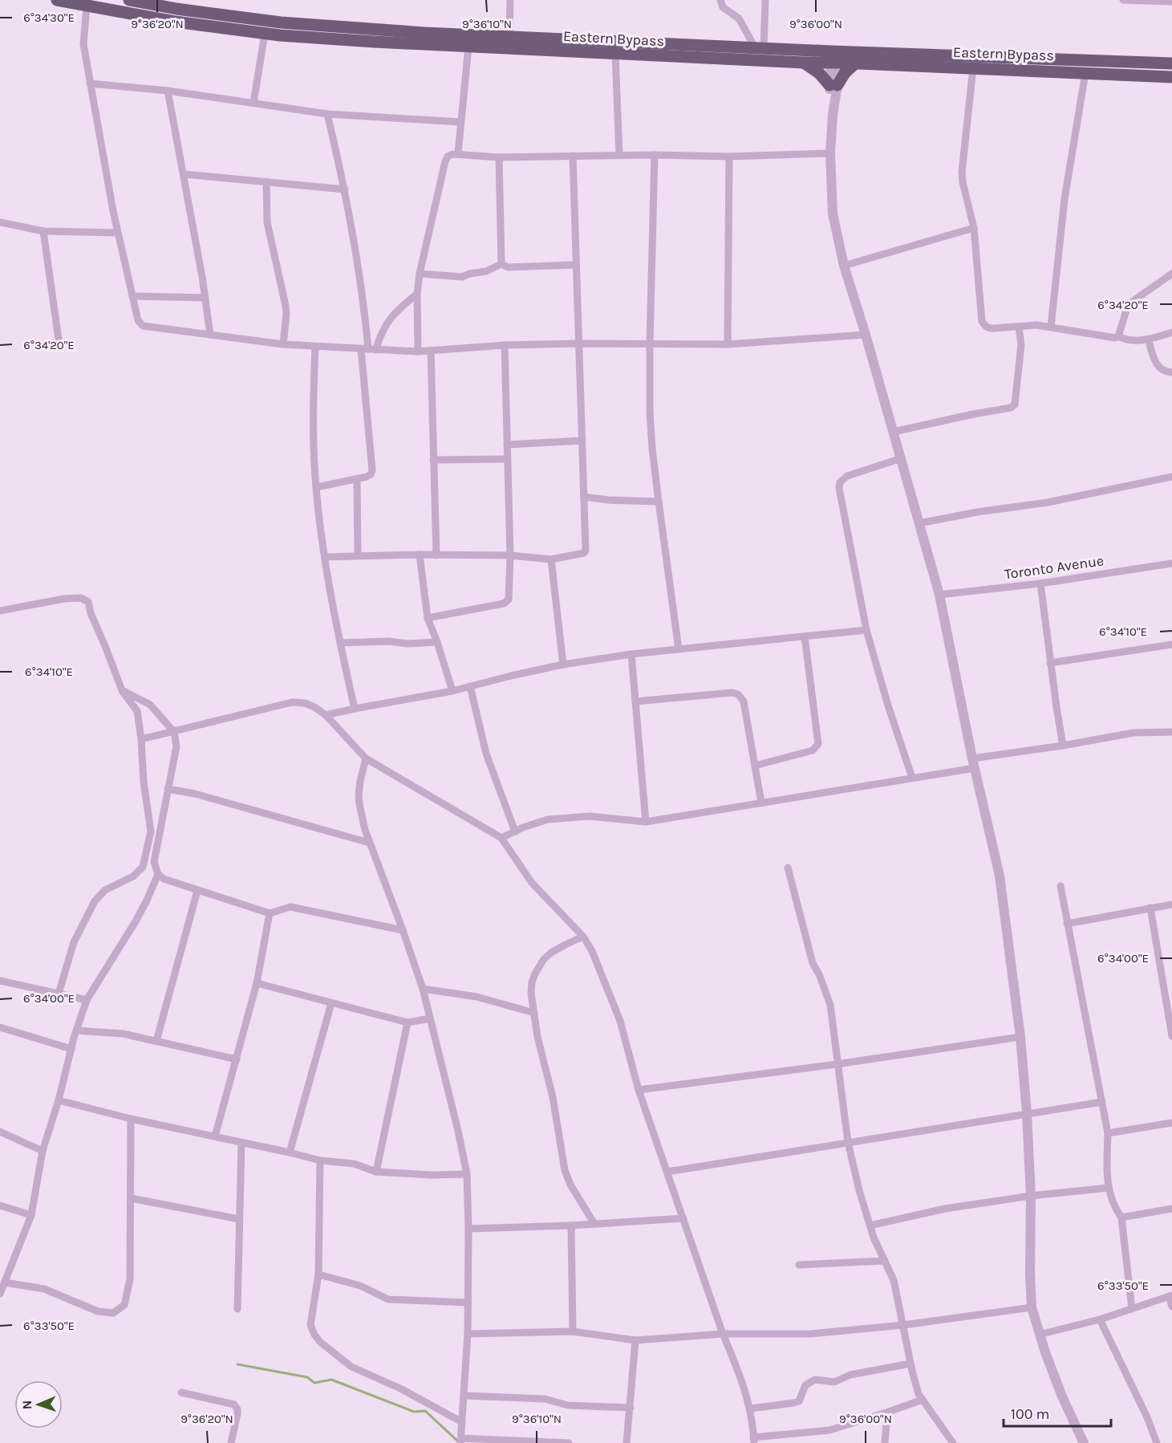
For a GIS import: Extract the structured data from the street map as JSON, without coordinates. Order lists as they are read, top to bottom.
{
  "streets": {
    "main road": ["Eastern Bypass"],
    "street": ["Toronto Avenue"]
  },
  "scale_bar": "100 m",
  "north": "left",
  "coordinates": [
    "6°34'30\"E",
    "9°36'20\"N",
    "9°36'10\"N",
    "9°36'00\"N",
    "6°34'20\"E",
    "6°34'10\"E",
    "6°34'00\"E",
    "6°33'50\"E"
  ]
}
